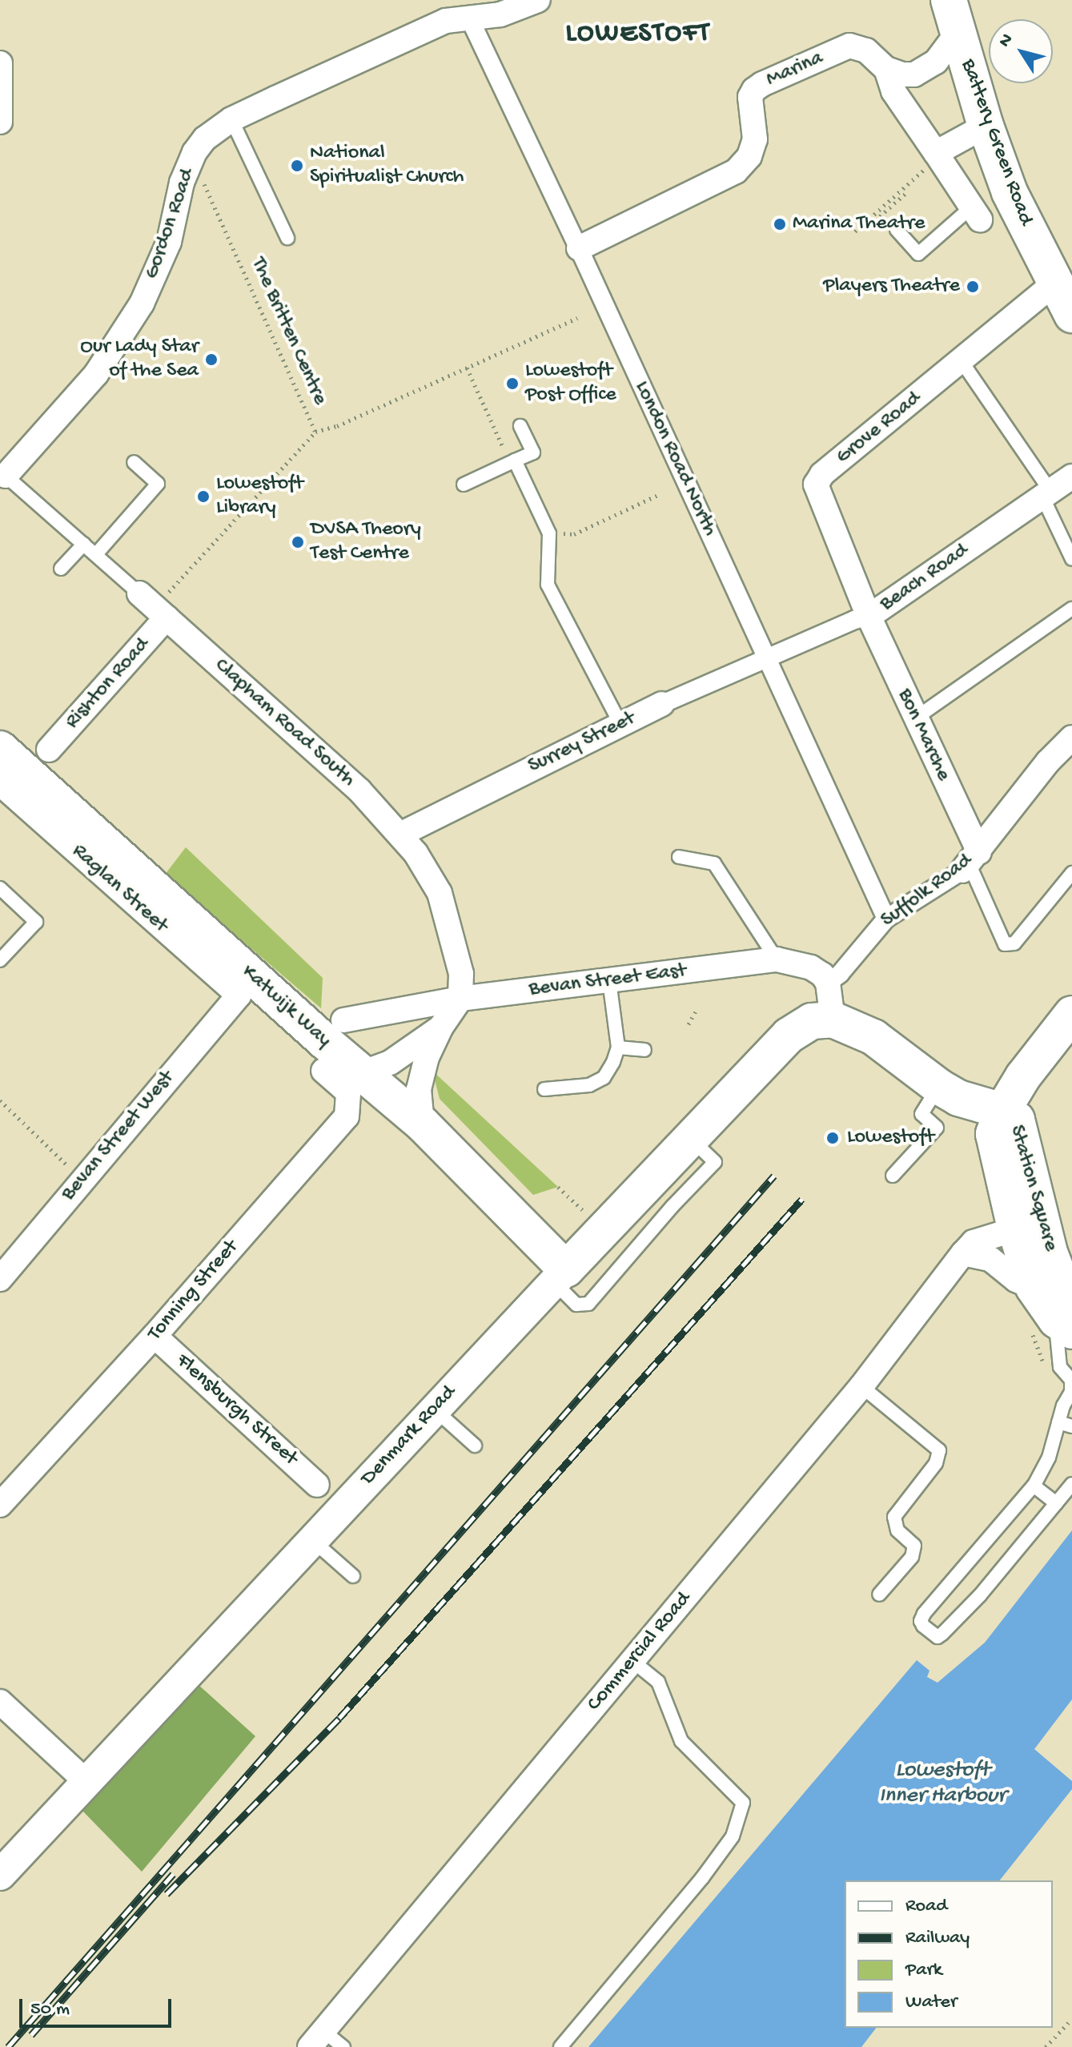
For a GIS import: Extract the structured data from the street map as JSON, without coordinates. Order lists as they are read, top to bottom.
{
  "streets": {
    "highway": [
      "Battery Green Road",
      "Katwijk Way",
      "Station Square",
      "Denmark Road"
    ],
    "street": [
      "Marina",
      "Gordon Road",
      "Grove Road",
      "London Road North",
      "Beach Road",
      "Rishton Road",
      "Clapham Road South",
      "Bon Marche",
      "Surrey Street",
      "Raglan Street",
      "Suffolk Road",
      "Bevan Street East",
      "Bevan Street West",
      "Tonning Street",
      "Flensburgh Street",
      "Commercial Road"
    ],
    "path": ["The Britten Centre"]
  },
  "crossings": [
    ["Marina", "London Road North"],
    ["Battery Green Road", "Grove Road"],
    ["Gordon Road", "The Britten Centre"],
    ["Gordon Road", "London Road North"],
    ["Gordon Road", "Clapham Road South"],
    ["Grove Road", "Beach Road"],
    ["Grove Road", "Bon Marche"],
    ["London Road North", "Beach Road"],
    ["London Road North", "Surrey Street"],
    ["London Road North", "Suffolk Road"],
    ["Beach Road", "Bon Marche"],
    ["Beach Road", "Surrey Street"],
    ["Rishton Road", "Clapham Road South"],
    ["Clapham Road South", "Surrey Street"],
    ["Clapham Road South", "Bevan Street East"],
    ["Bon Marche", "Suffolk Road"],
    ["Raglan Street", "Bevan Street West"],
    ["Suffolk Road", "Bevan Street East"],
    ["Katwijk Way", "Denmark Road"],
    ["Station Square", "Denmark Road"],
    ["Station Square", "Commercial Road"],
    ["Tonning Street", "Flensburgh Street"]
  ],
  "districts": ["LOWESTOFT"],
  "water": ["Lowestoft Inner Harbour"],
  "places": [
    "National Spiritualist Church",
    "Marina Theatre",
    "Players Theatre",
    "Our Lady Star of the Sea",
    "Lowestoft Post Office",
    "Lowestoft Library",
    "DVSA Theory Test Centre",
    "Lowestoft"
  ],
  "legend": [
    "Road",
    "Railway",
    "Park",
    "Water"
  ],
  "scale_bar": "50 m",
  "north": "top left"
}
